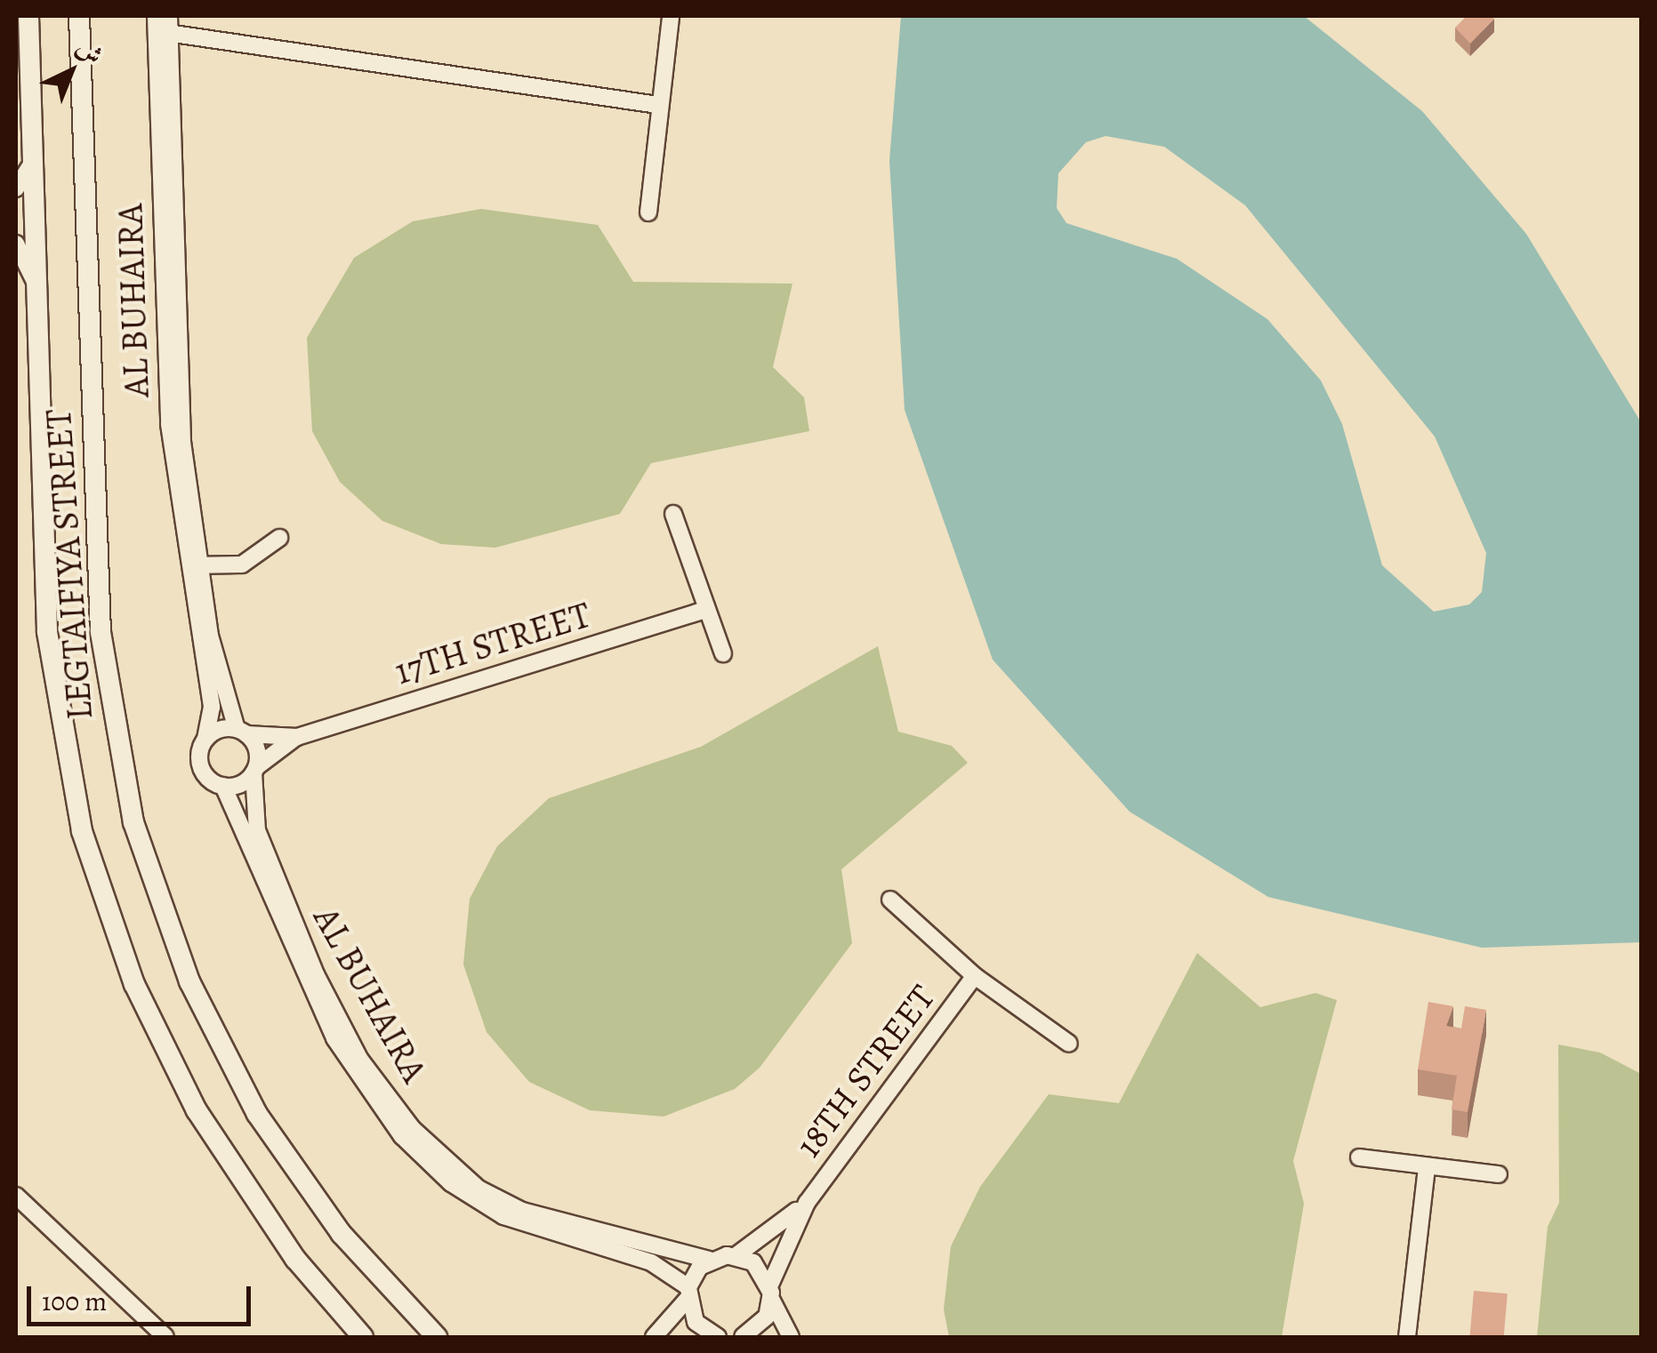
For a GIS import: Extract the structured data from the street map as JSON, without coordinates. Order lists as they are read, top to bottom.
{
  "streets": {
    "street": [
      "AL BUHAIRA",
      "LEGTAIFIYA STREET",
      "17TH STREET",
      "18TH STREET"
    ]
  },
  "crossings": [
    ["AL BUHAIRA", "17TH STREET"]
  ],
  "scale_bar": "100 m",
  "north": "top right"
}
